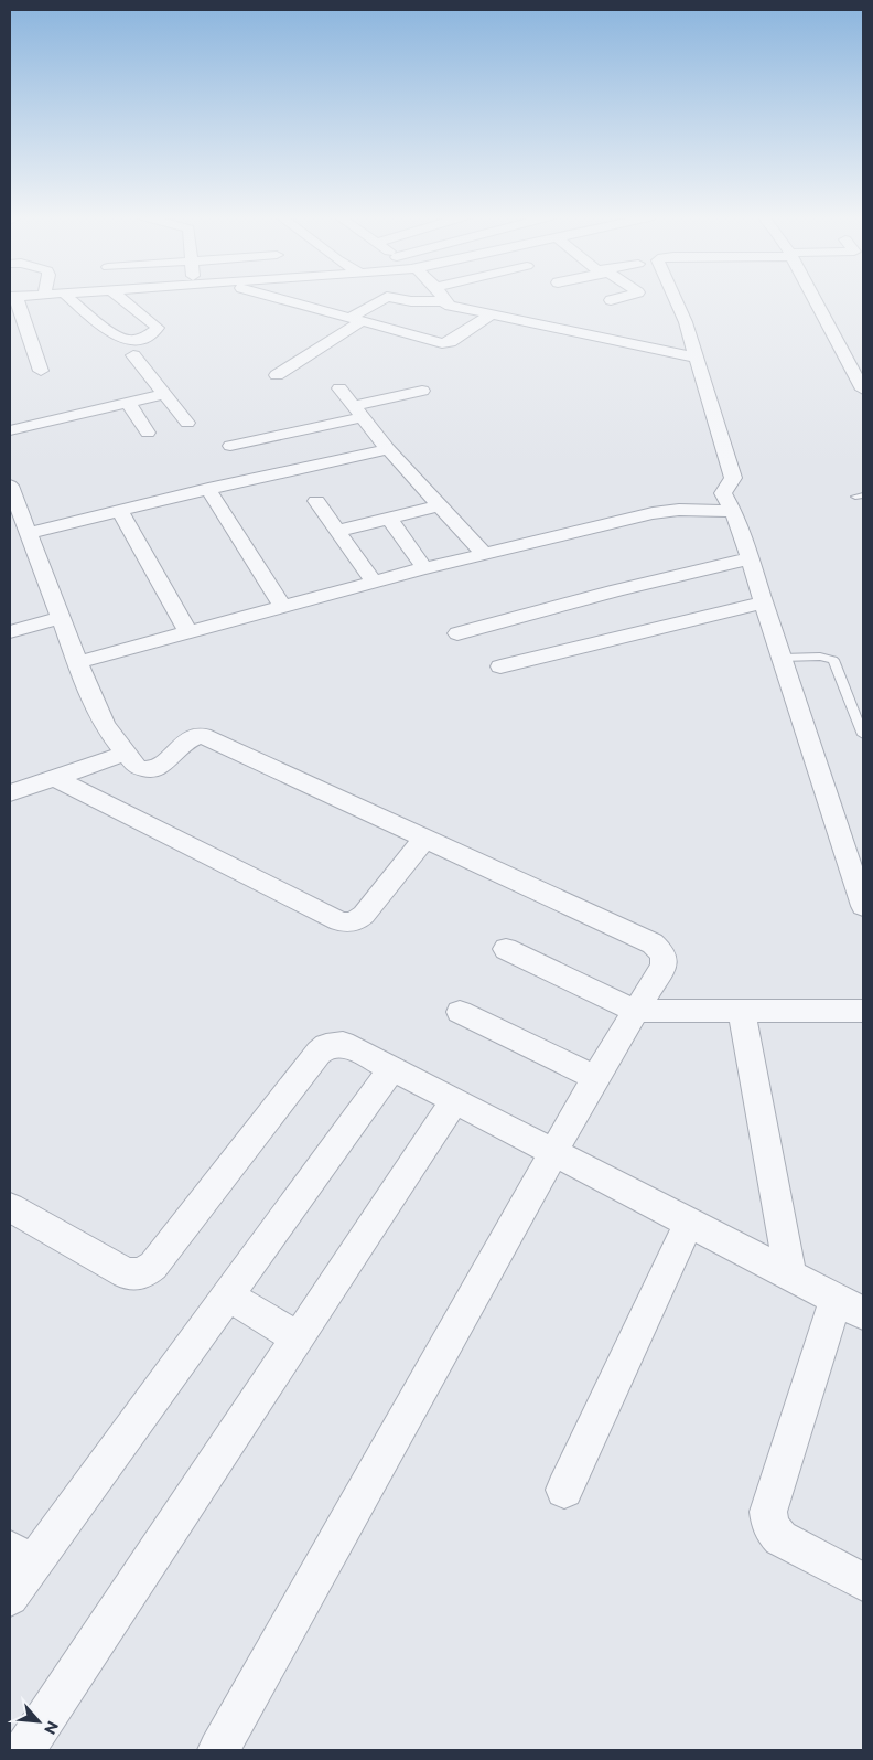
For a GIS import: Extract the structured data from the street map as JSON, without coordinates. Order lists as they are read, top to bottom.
{
  "north": "bottom right"
}
